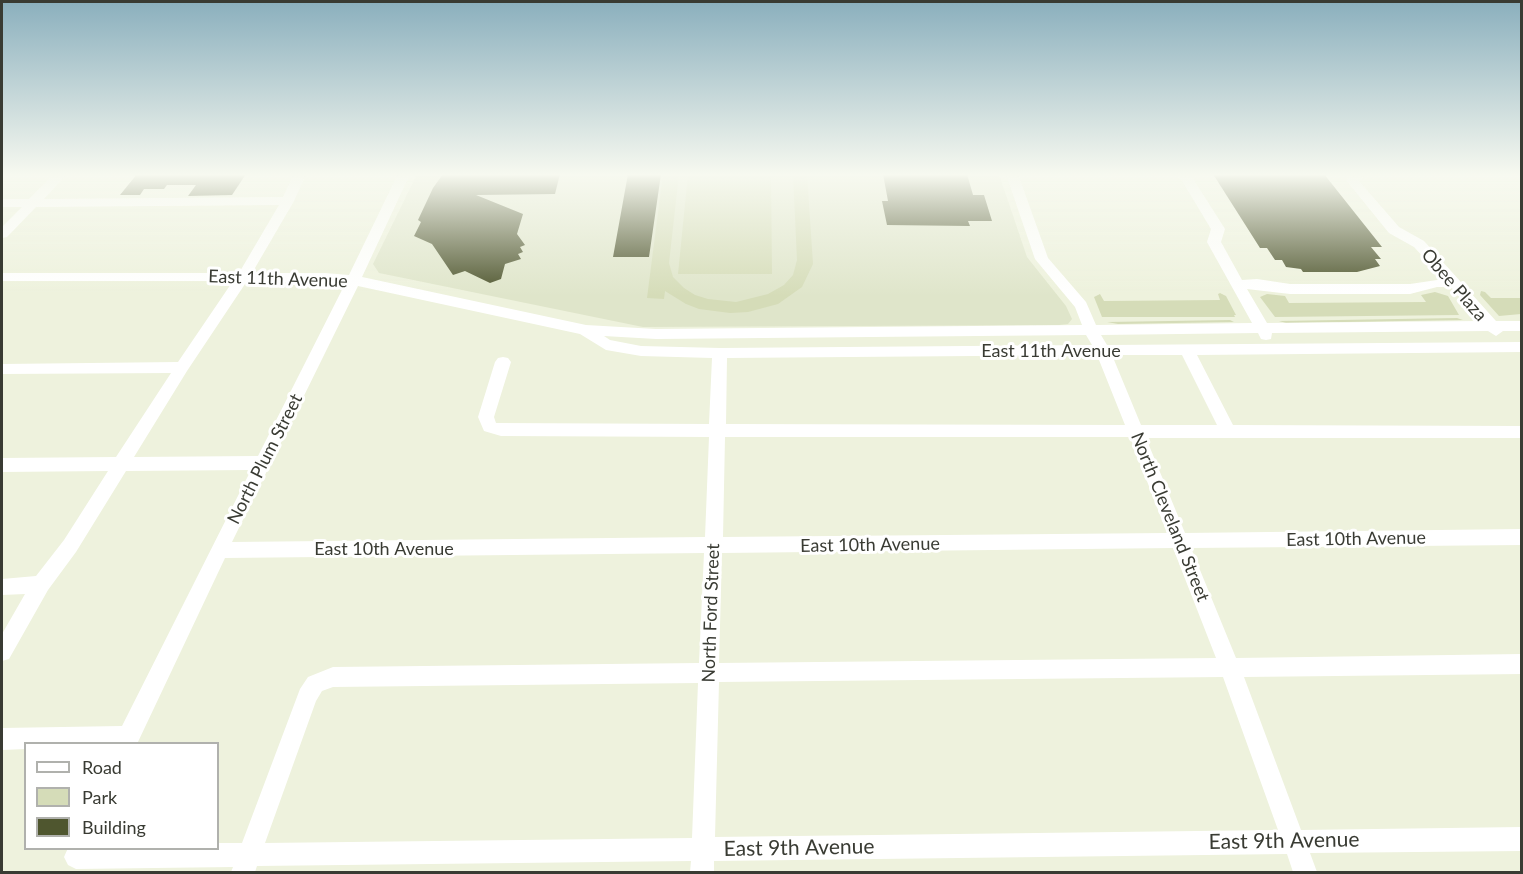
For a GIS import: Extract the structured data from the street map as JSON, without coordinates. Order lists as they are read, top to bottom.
{
  "streets": {
    "street": [
      "East 11th Avenue",
      "Obee Plaza",
      "North Plum Street",
      "North Cleveland Street",
      "East 10th Avenue",
      "North Ford Street",
      "East 9th Avenue"
    ]
  },
  "crossings": [
    ["East 11th Avenue", "Obee Plaza"],
    ["East 11th Avenue", "North Plum Street"],
    ["East 11th Avenue", "North Cleveland Street"],
    ["East 11th Avenue", "North Ford Street"],
    ["North Plum Street", "East 10th Avenue"],
    ["North Cleveland Street", "East 10th Avenue"],
    ["North Cleveland Street", "East 9th Avenue"],
    ["East 10th Avenue", "North Ford Street"],
    ["North Ford Street", "East 9th Avenue"]
  ],
  "legend": ["Road", "Park", "Building"]
}
